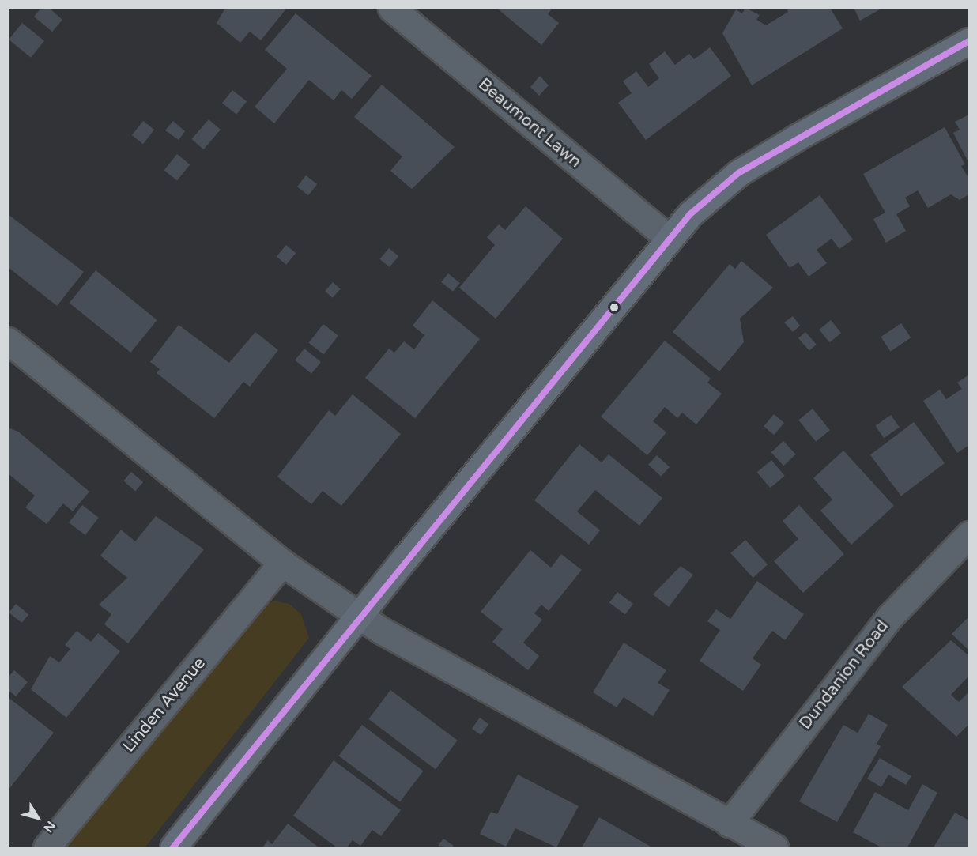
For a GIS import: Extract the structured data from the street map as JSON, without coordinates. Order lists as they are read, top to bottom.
{
  "streets": {
    "street": ["Beaumont Lawn", "Dundanion Road", "Linden Avenue"]
  },
  "north": "bottom right"
}
